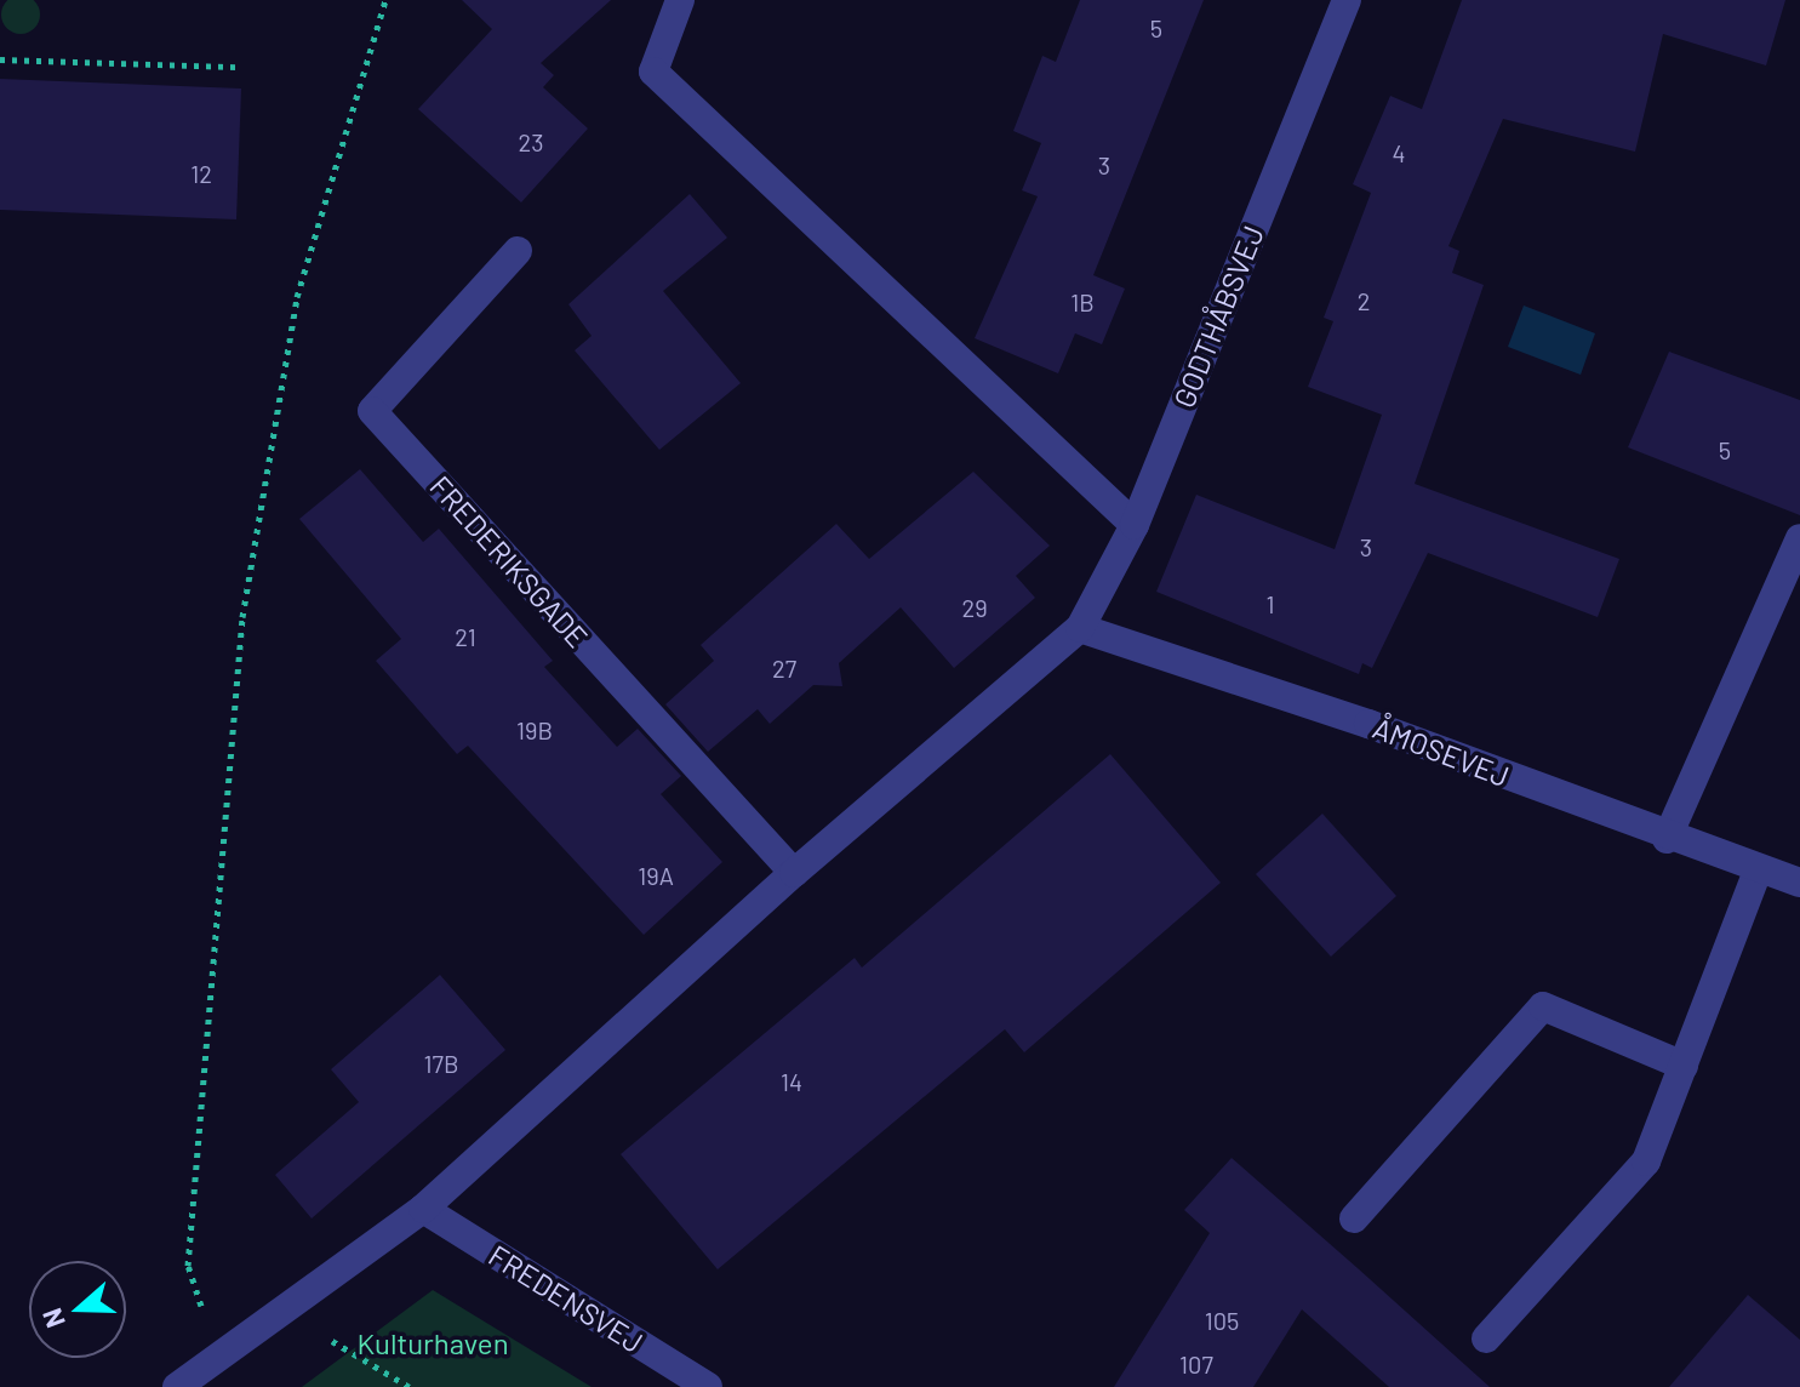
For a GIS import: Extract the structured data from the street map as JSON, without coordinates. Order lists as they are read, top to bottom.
{
  "streets": {
    "street": [
      "GODTHÅBSVEJ",
      "FREDERIKSGADE",
      "ÅMOSEVEJ",
      "FREDENSVEJ"
    ]
  },
  "crossings": [
    ["GODTHÅBSVEJ", "ÅMOSEVEJ"]
  ],
  "parks": ["Kulturhaven"],
  "house_numbers": [
    "5",
    "23",
    "4",
    "3",
    "12",
    "2",
    "1B",
    "5",
    "3",
    "1",
    "29",
    "21",
    "27",
    "19B",
    "19A",
    "17B",
    "14",
    "105",
    "107"
  ],
  "north": "left"
}
